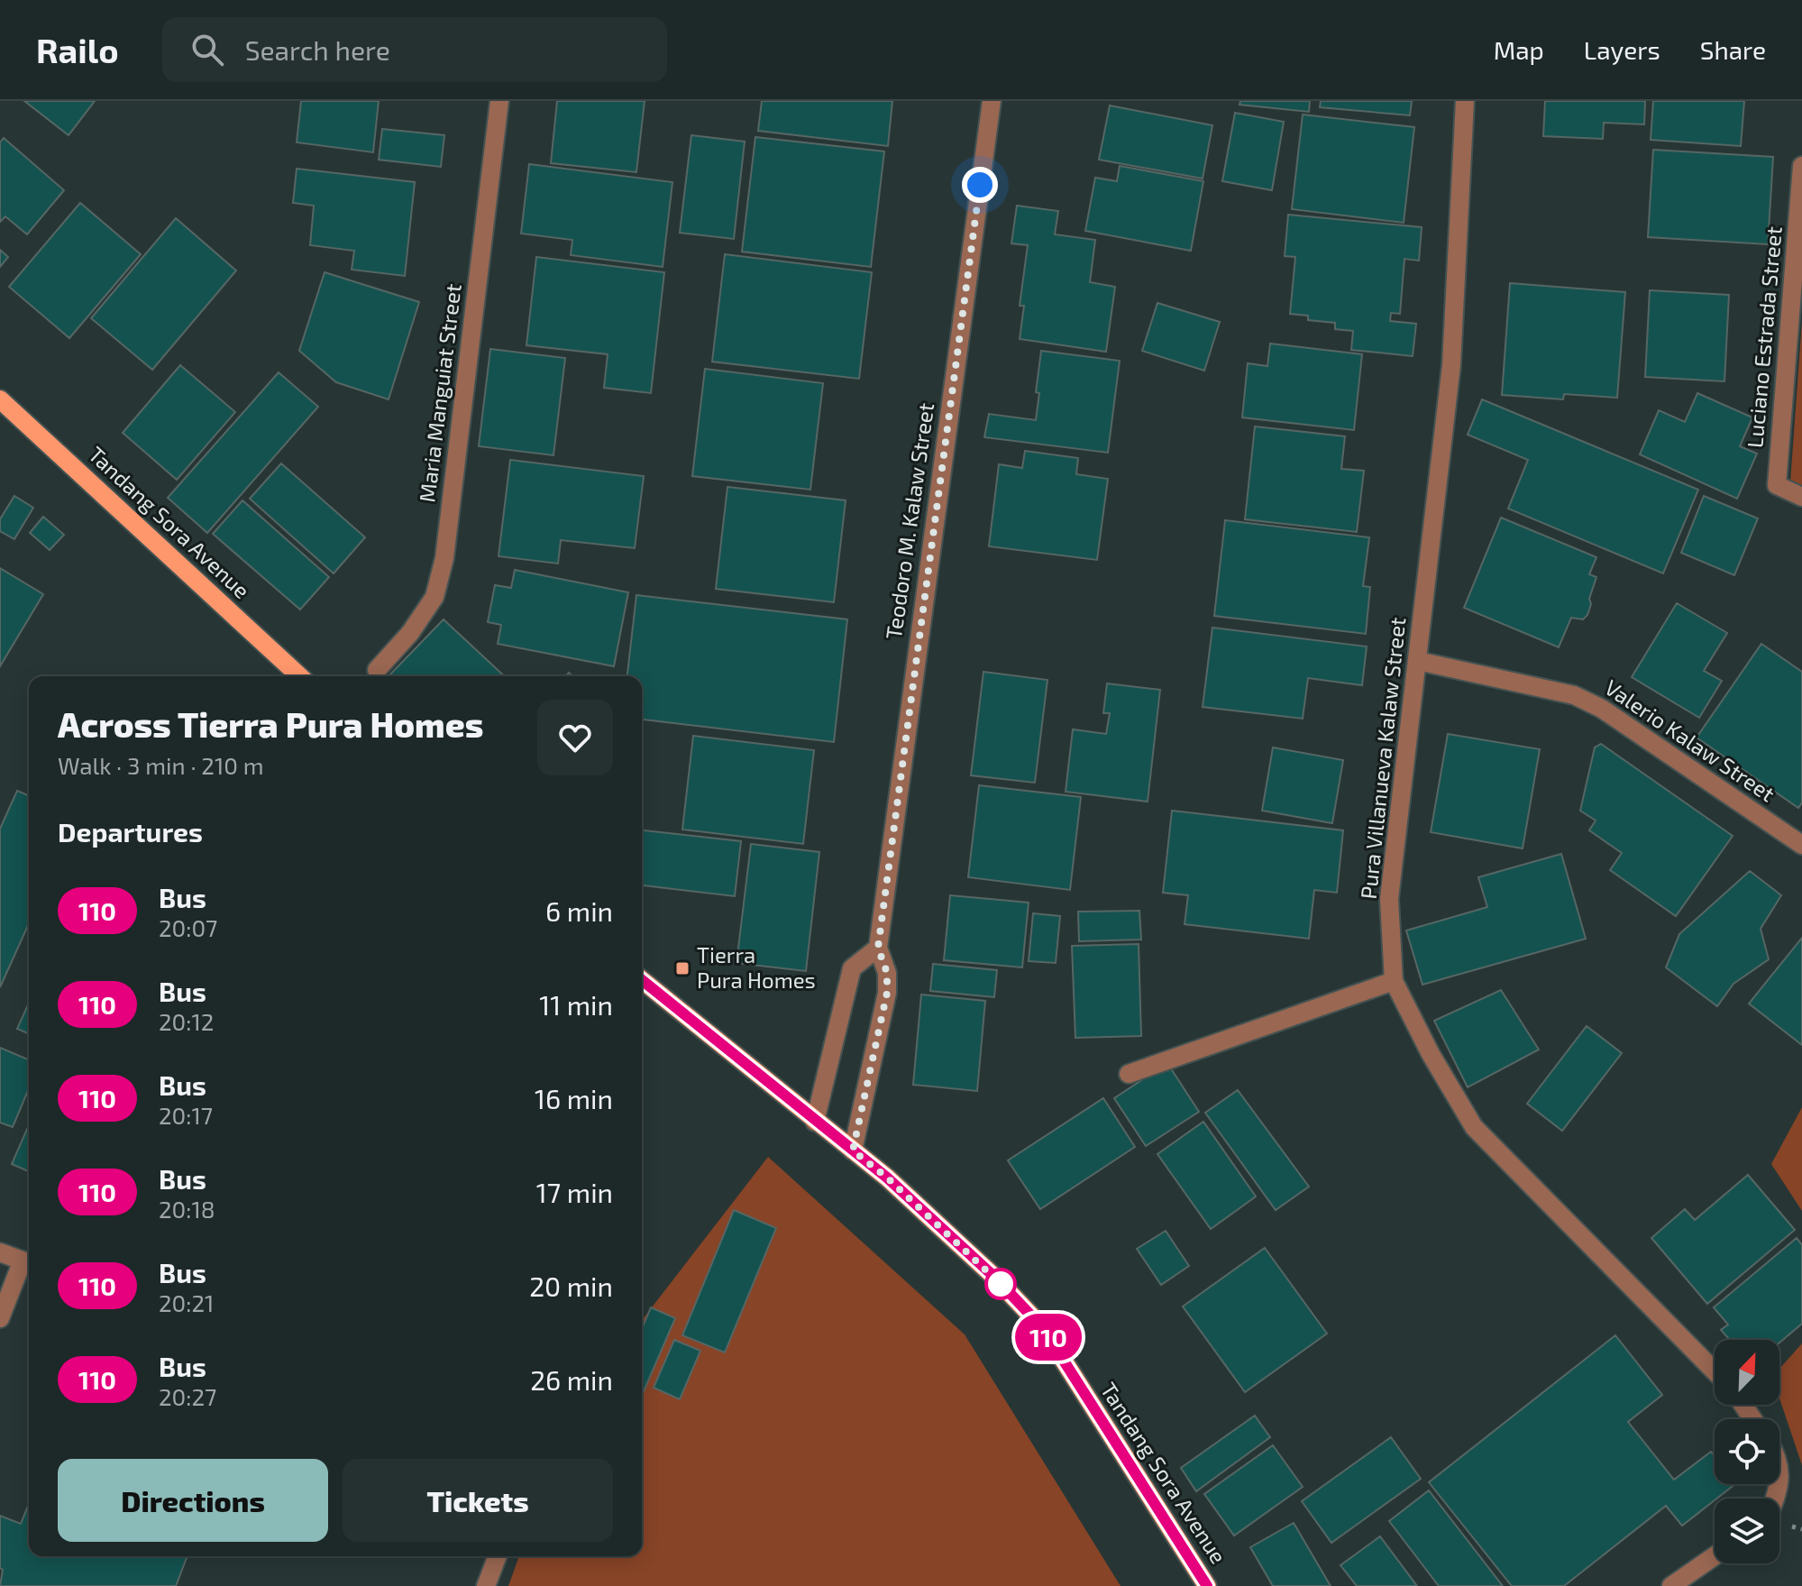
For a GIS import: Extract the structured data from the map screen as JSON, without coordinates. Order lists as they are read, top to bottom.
{
  "streets": {
    "main road": ["Tandang Sora Avenue"],
    "street": [
      "Luciano Estrada Street",
      "Maria Manguiat Street",
      "Teodoro M. Kalaw Street",
      "Valerio Kalaw Street",
      "Pura Villanueva Kalaw Street"
    ]
  },
  "crossings": [
    ["Teodoro M. Kalaw Street", "Tandang Sora Avenue"],
    ["Valerio Kalaw Street", "Pura Villanueva Kalaw Street"]
  ],
  "places": {
    "transit": ["Tierra Pura Homes"]
  },
  "lines": ["bus line 110"],
  "north": "top right",
  "page": {
    "header": "Railo",
    "search": "Search here",
    "nav": ["Map", "Layers", "Share"],
    "on_map": "110",
    "heading": [
      ["Across Tierra Pura Homes", "Walk · 3 min · 210 m"],
      "Departures"
    ],
    "list": [
      {
        "mark": "110",
        "name": "Bus",
        "note": "20:07",
        "value": "6 min"
      },
      {
        "mark": "110",
        "name": "Bus",
        "note": "20:12",
        "value": "11 min"
      },
      {
        "mark": "110",
        "name": "Bus",
        "note": "20:17",
        "value": "16 min"
      },
      {
        "mark": "110",
        "name": "Bus",
        "note": "20:18",
        "value": "17 min"
      },
      {
        "mark": "110",
        "name": "Bus",
        "note": "20:21",
        "value": "20 min"
      },
      {
        "mark": "110",
        "name": "Bus",
        "note": "20:27",
        "value": "26 min"
      }
    ],
    "buttons": ["Directions", "Tickets"]
  }
}
